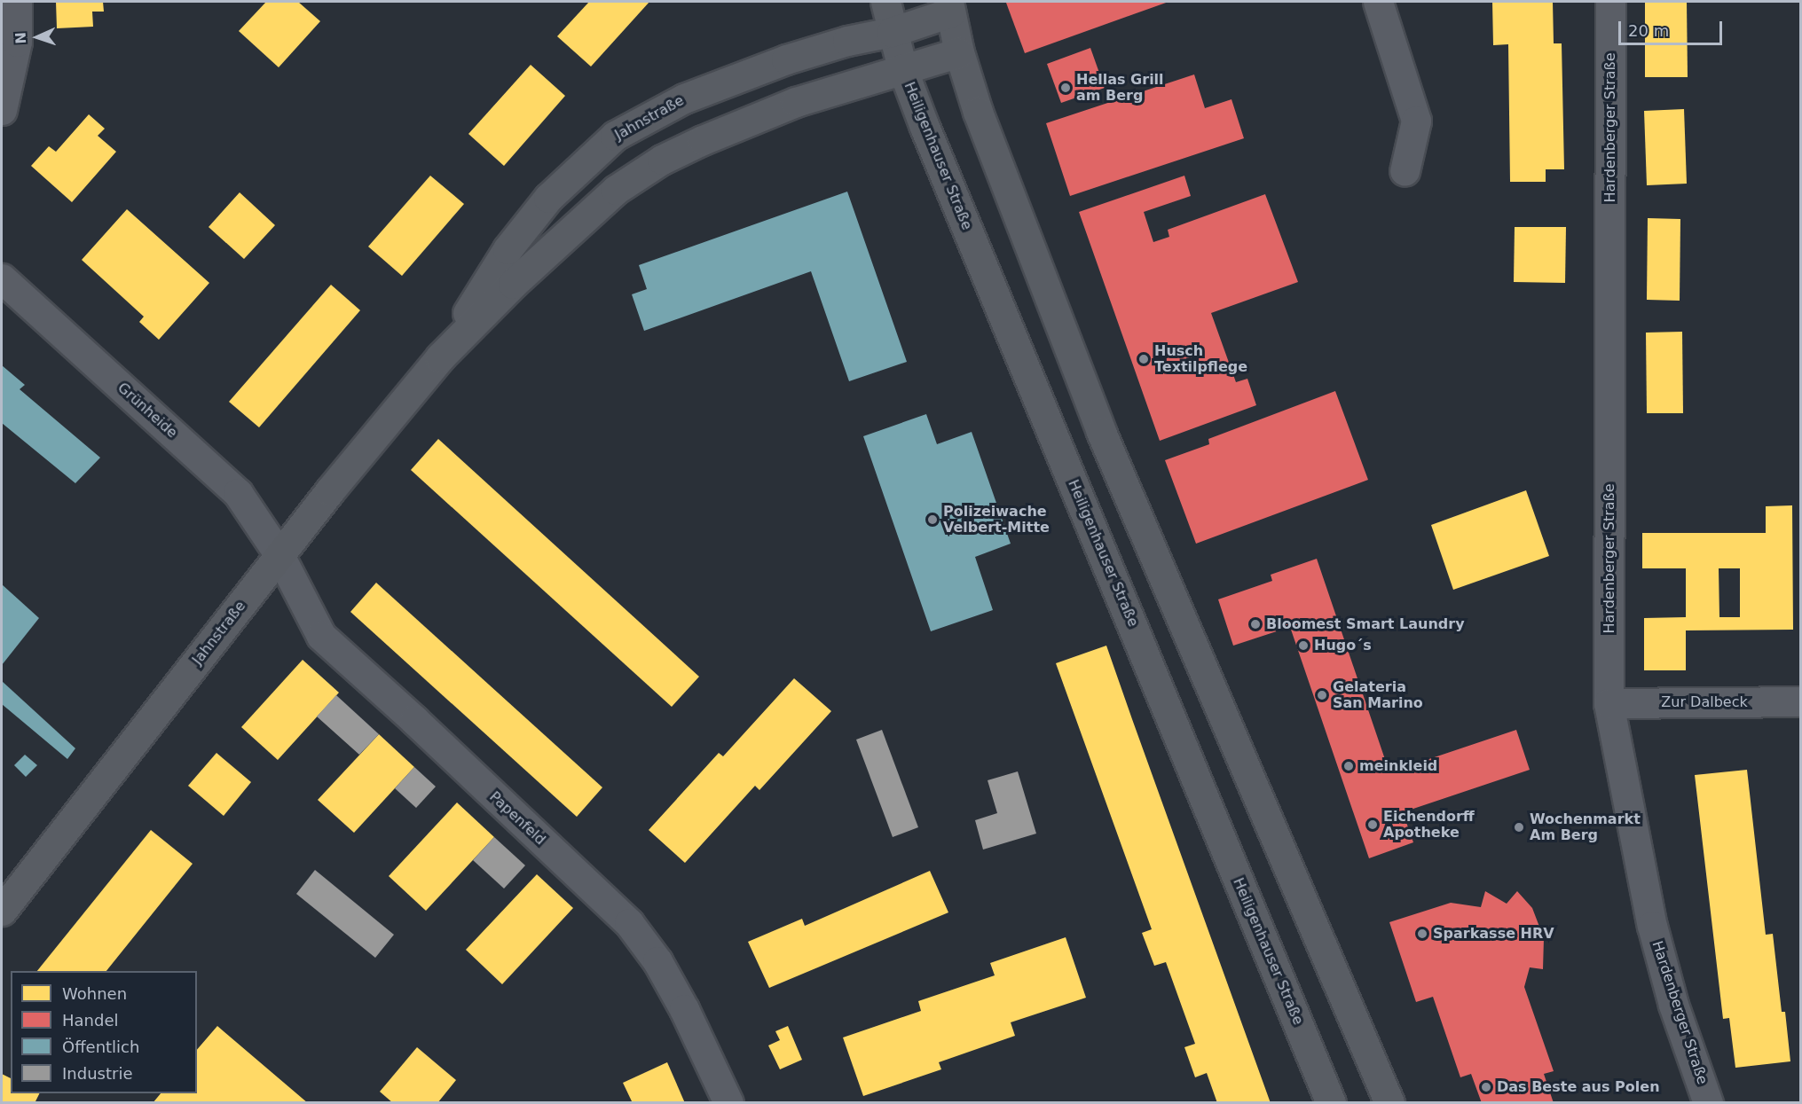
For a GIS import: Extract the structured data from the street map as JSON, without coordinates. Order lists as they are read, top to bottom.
{
  "streets": {
    "main road": ["Jahnstraße", "Heiligenhauser Straße"],
    "street": [
      "Hardenberger Straße",
      "Grünheide",
      "Zur Dalbeck",
      "Papenfeld"
    ]
  },
  "crossings": [
    ["Jahnstraße", "Heiligenhauser Straße"],
    ["Jahnstraße", "Grünheide"],
    ["Jahnstraße", "Papenfeld"],
    ["Hardenberger Straße", "Zur Dalbeck"],
    ["Grünheide", "Papenfeld"]
  ],
  "places": [
    "Hellas Grill am Berg",
    "Husch Textilpflege",
    "Polizeiwache Velbert-Mitte",
    "Bloomest Smart Laundry",
    "Hugo´s",
    "Gelateria San Marino",
    "meinkleid",
    "Eichendorff Apotheke",
    "Wochenmarkt Am Berg",
    "Sparkasse HRV",
    "Das Beste aus Polen"
  ],
  "legend": [
    "Wohnen",
    "Handel",
    "Öffentlich",
    "Industrie"
  ],
  "scale_bar": "20 m",
  "north": "left"
}
